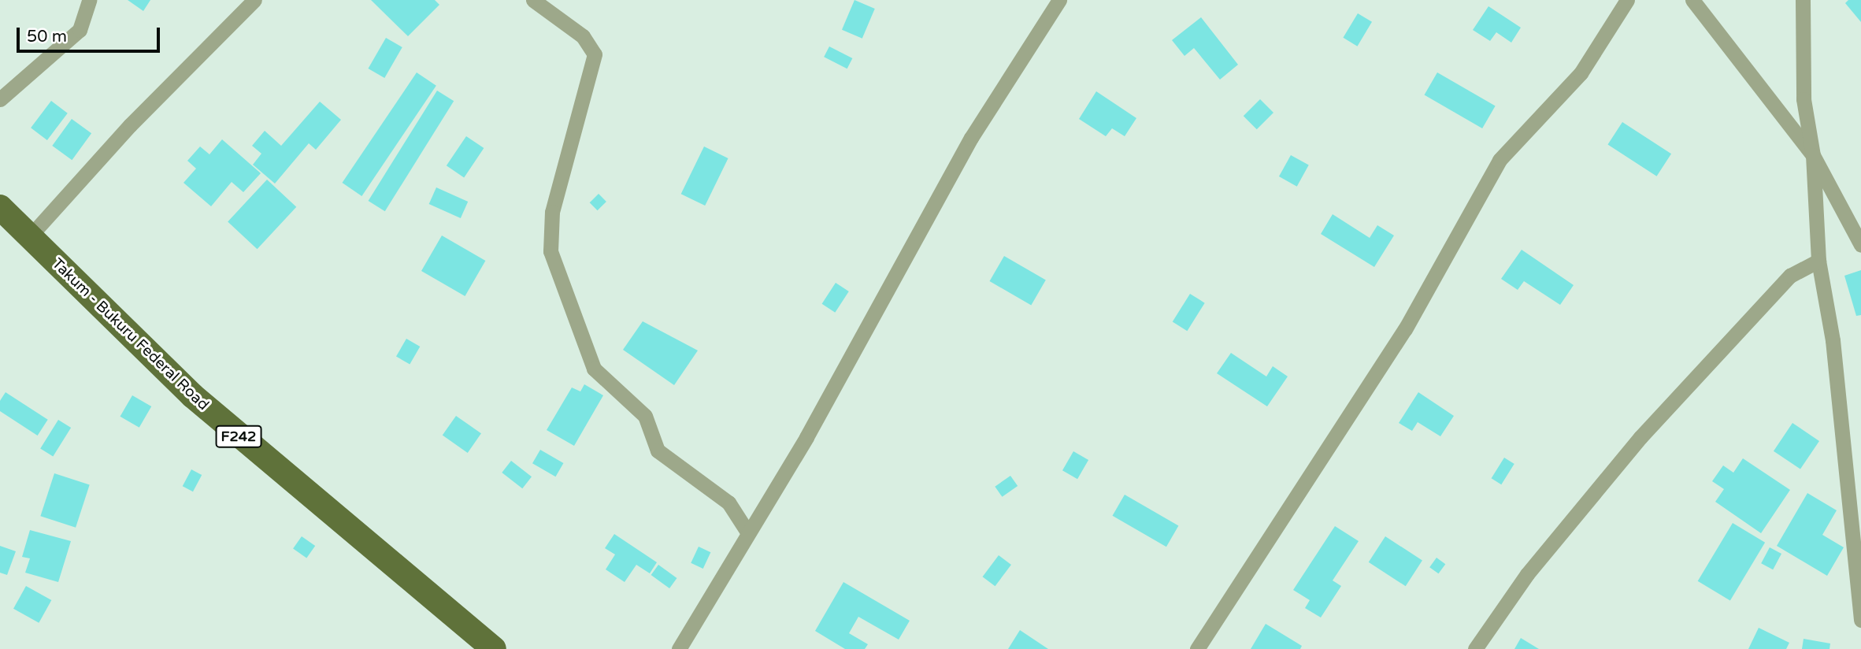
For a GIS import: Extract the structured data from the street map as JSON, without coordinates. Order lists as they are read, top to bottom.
{
  "streets": {
    "main road": ["Takum - Bukuru Federal Road", "F242"]
  },
  "scale_bar": "50 m"
}
